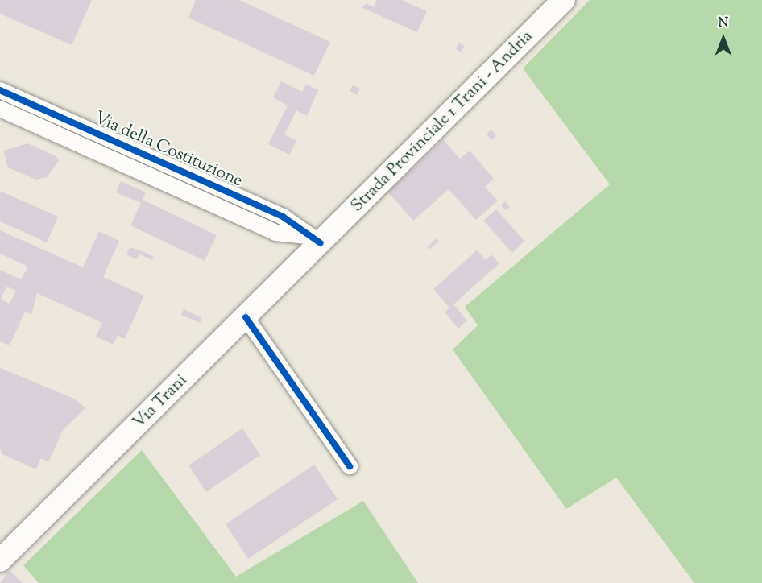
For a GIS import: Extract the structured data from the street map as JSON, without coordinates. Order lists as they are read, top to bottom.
{
  "streets": {
    "main road": ["Strada Provinciale 1 Trani - Andria", "Via Trani"],
    "street": ["Via della Costituzione"]
  },
  "crossings": [
    ["Strada Provinciale 1 Trani - Andria", "Via della Costituzione"],
    ["Strada Provinciale 1 Trani - Andria", "Via Trani"],
    ["Via della Costituzione", "Via Trani"]
  ],
  "north": "top"
}
